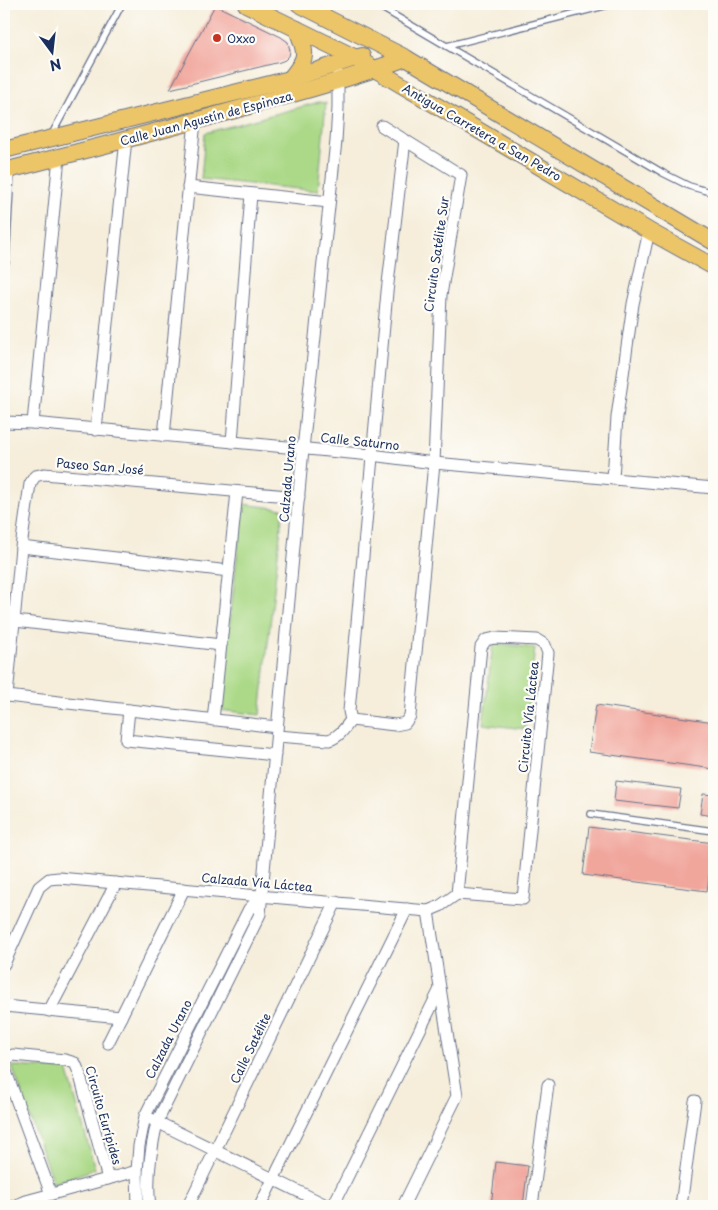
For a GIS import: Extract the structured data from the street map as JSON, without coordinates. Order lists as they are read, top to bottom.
{
  "streets": {
    "main road": ["Calle Juan Agustín de Espinoza", "Antigua Carretera a San Pedro"],
    "street": [
      "Circuito Satélite Sur",
      "Calle Saturno",
      "Paseo San José",
      "Calzada Urano",
      "Circuito Vía Láctea",
      "Calzada Vía Láctea",
      "Calle Satélite",
      "Circuito Eurípides"
    ]
  },
  "crossings": [
    ["Calle Juan Agustín de Espinoza", "Antigua Carretera a San Pedro"],
    ["Calle Juan Agustín de Espinoza", "Calzada Urano"],
    ["Circuito Satélite Sur", "Calle Saturno"],
    ["Calle Saturno", "Calzada Urano"],
    ["Paseo San José", "Calzada Urano"],
    ["Calzada Urano", "Calzada Vía Láctea"],
    ["Calzada Vía Láctea", "Calle Satélite"]
  ],
  "places": ["Oxxo"],
  "north": "bottom"
}
